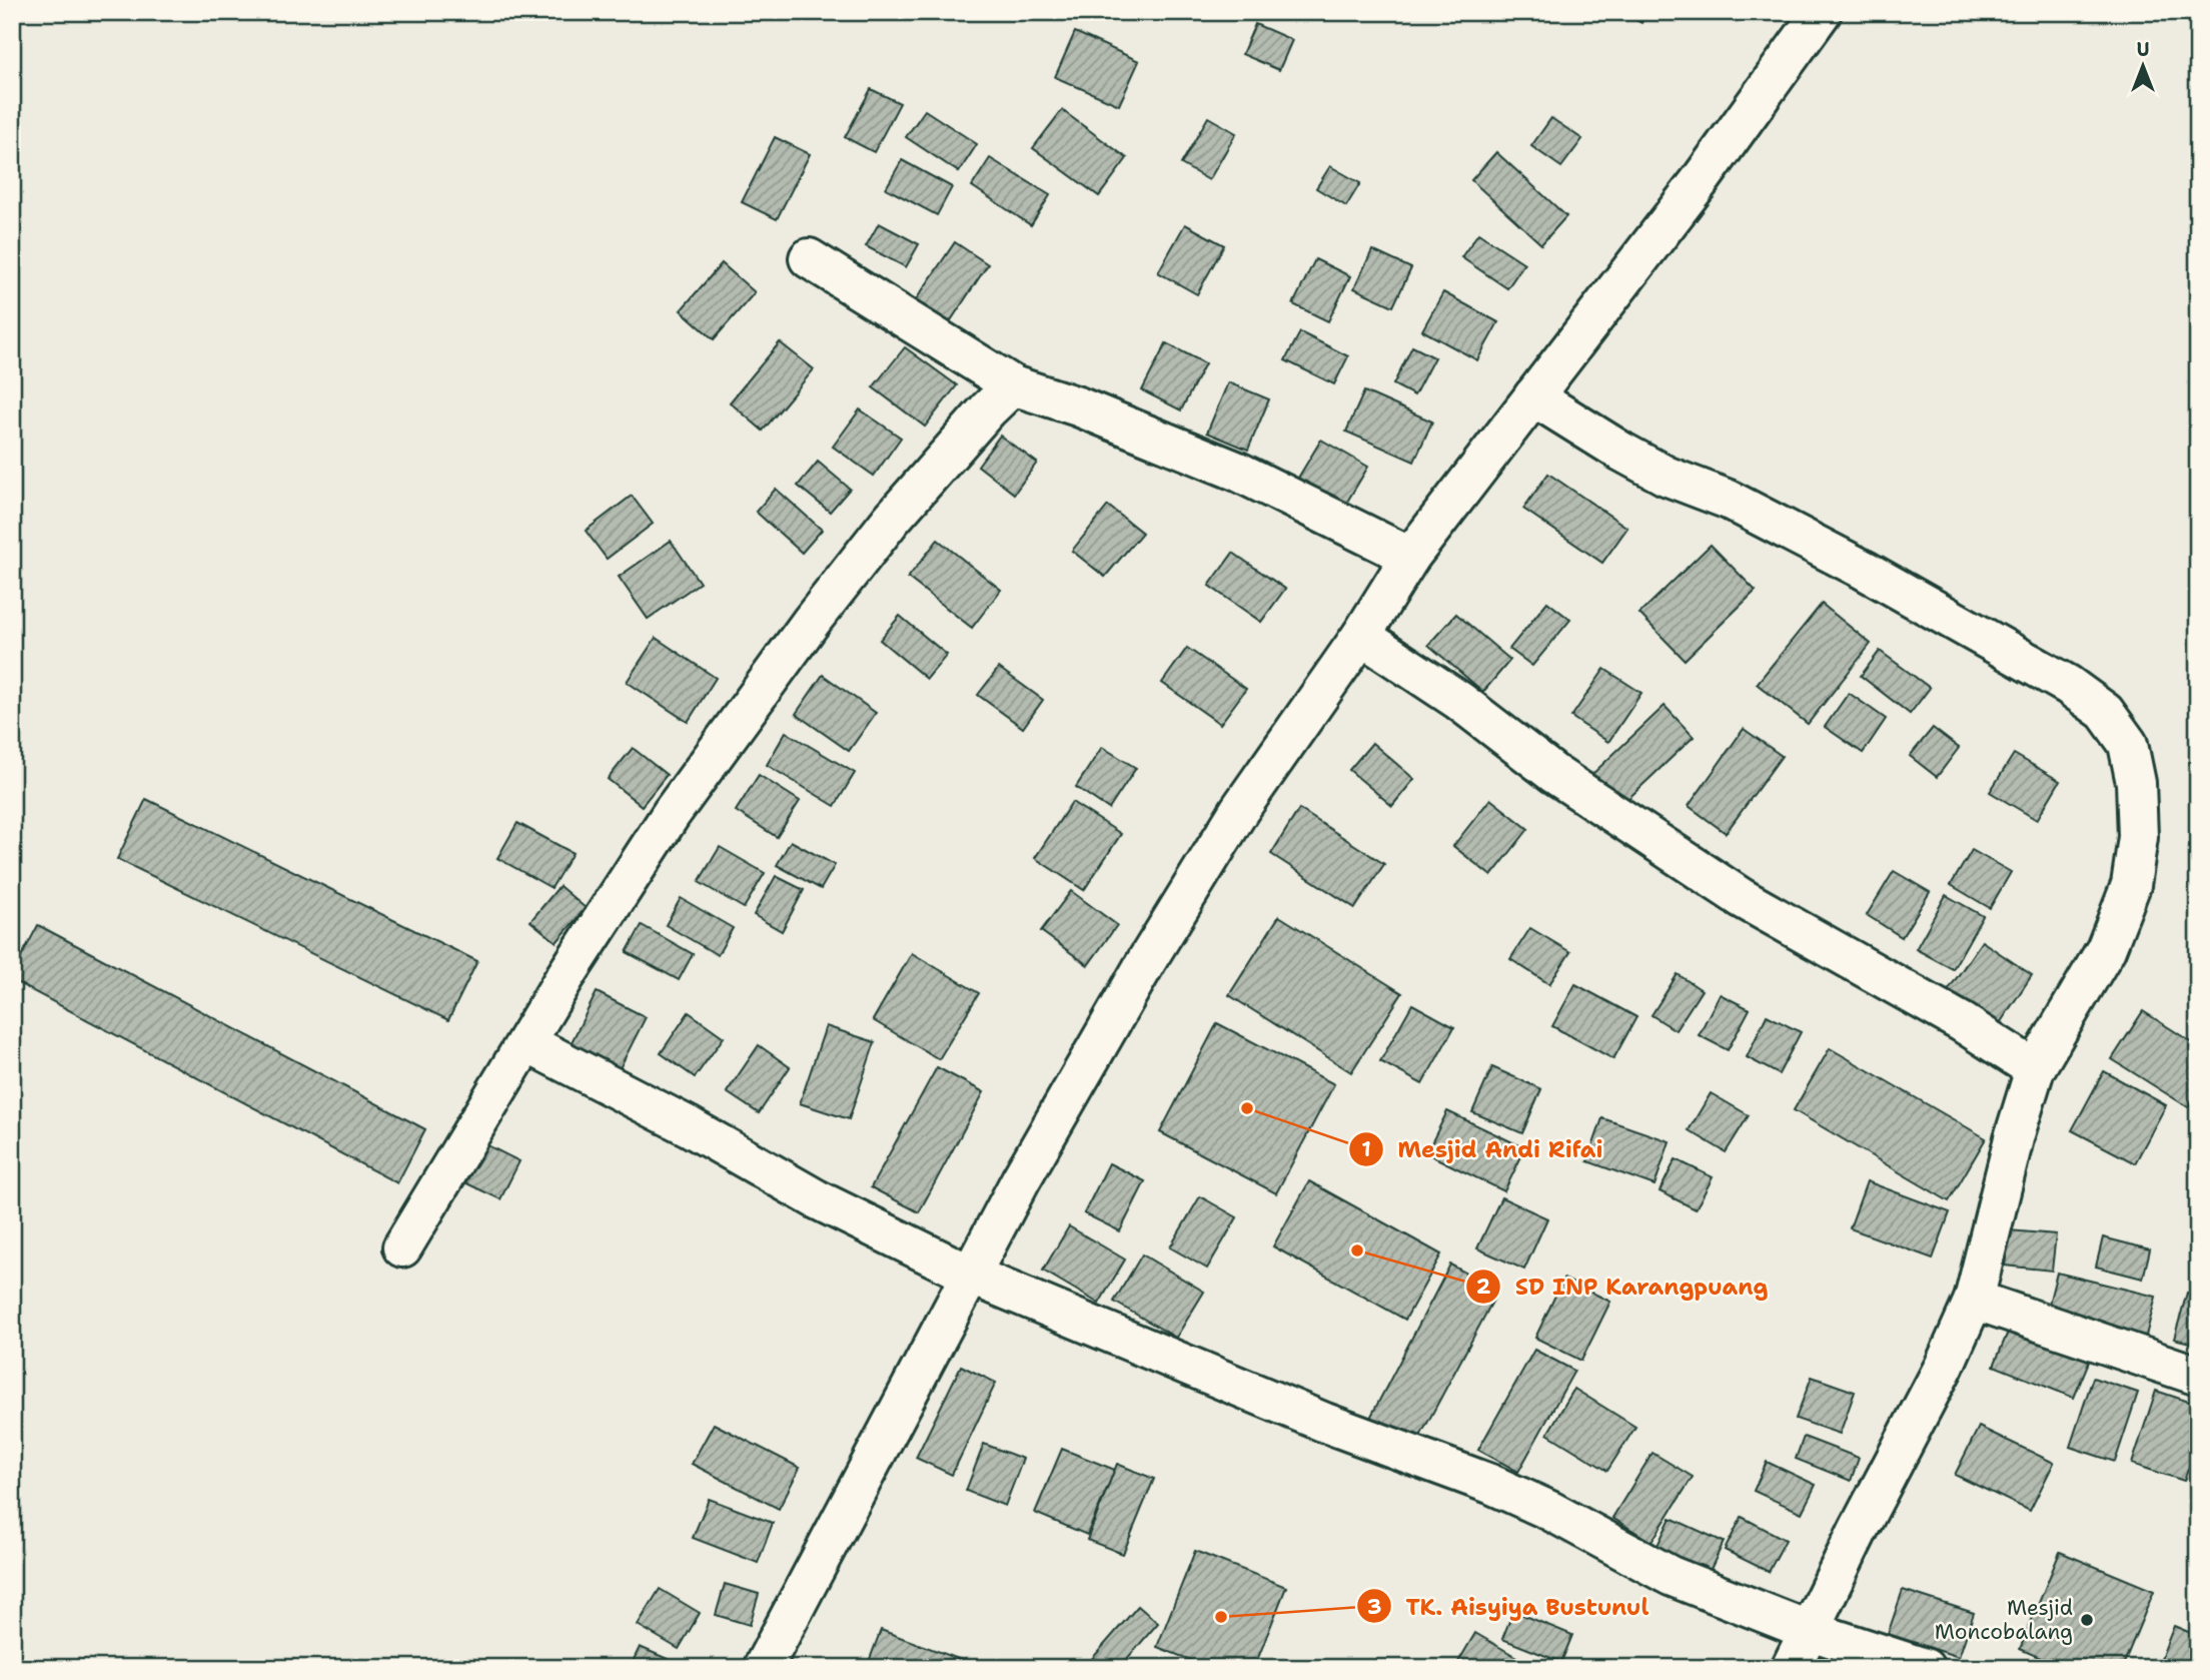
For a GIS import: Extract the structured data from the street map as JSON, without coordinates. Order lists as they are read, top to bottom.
{
  "places": [
    "Mesjid Andi Rifai",
    "SD INP Karangpuang",
    "TK. Aisyiya Bustunul",
    "Mesjid Moncobalang"
  ],
  "north": "top"
}
